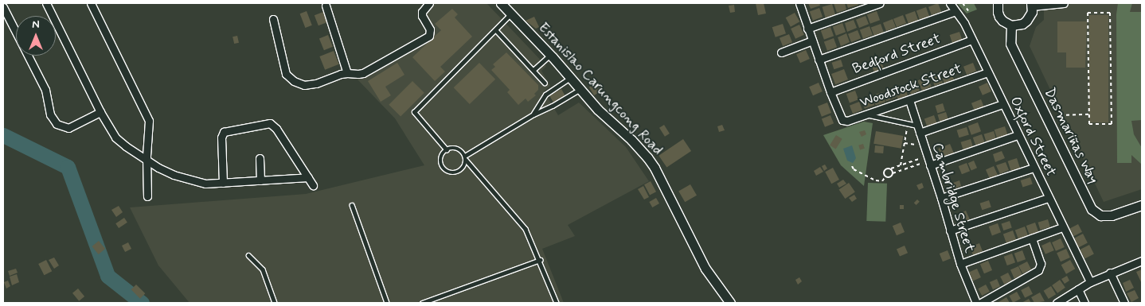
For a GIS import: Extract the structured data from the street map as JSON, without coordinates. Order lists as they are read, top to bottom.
{
  "streets": {
    "street": [
      "Bedford Street",
      "Woodstock Street",
      "Estanislao Carungcong Road",
      "Dasmariñas Way",
      "Oxford Street",
      "Cambridge Street"
    ]
  },
  "crossings": [
    ["Bedford Street", "Woodstock Street"],
    ["Bedford Street", "Oxford Street"],
    ["Woodstock Street", "Oxford Street"],
    ["Woodstock Street", "Cambridge Street"]
  ],
  "north": "top"
}
